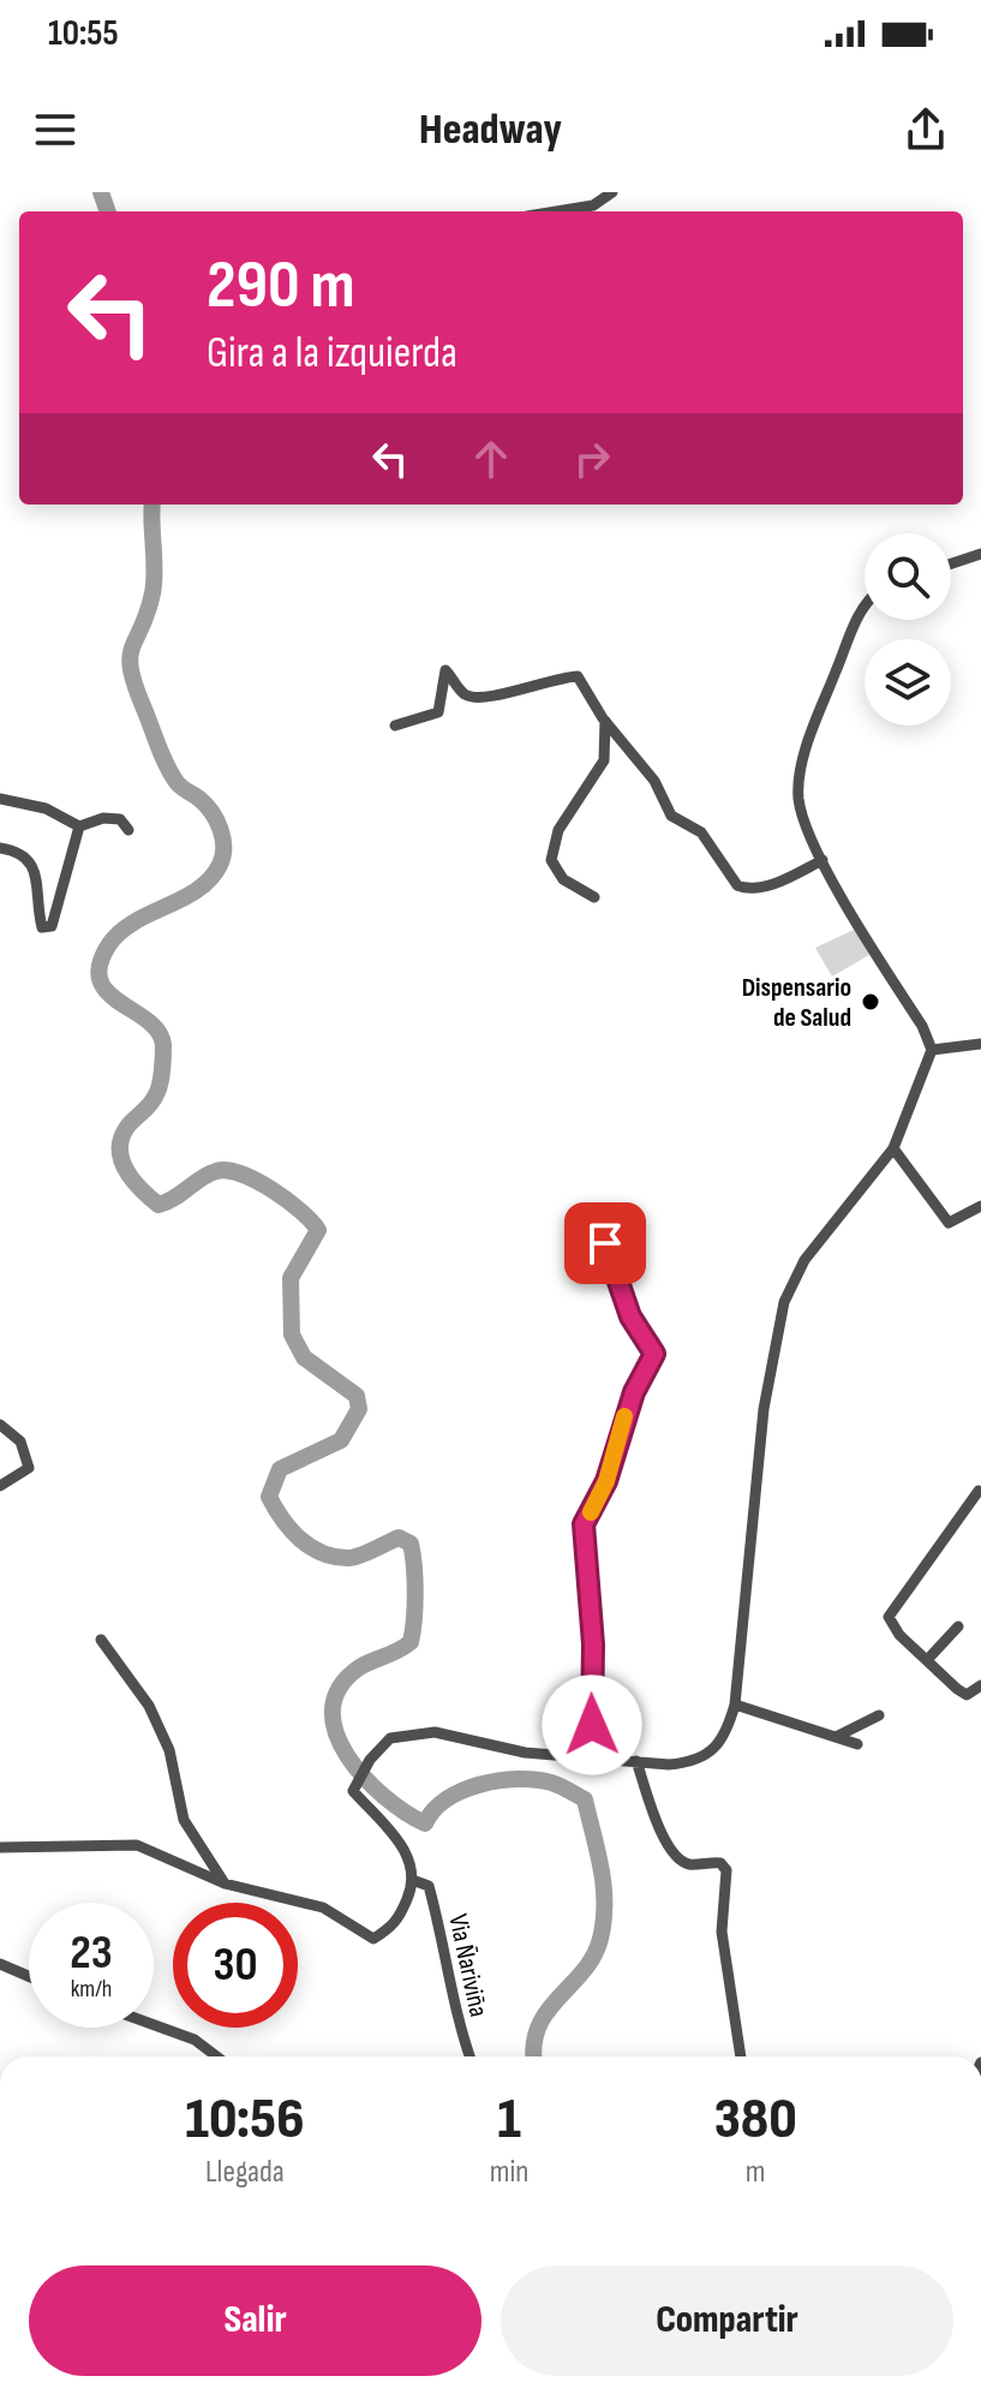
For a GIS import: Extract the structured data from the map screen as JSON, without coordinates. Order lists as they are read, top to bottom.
{
  "streets": {
    "street": ["Via Ñariviña"]
  },
  "places": ["Dispensario de Salud"],
  "page": {
    "status": "10:55",
    "header": "Headway",
    "turn": ["290 m", "Gira a la izquierda"],
    "speed": "23 km/h",
    "limit": "30",
    "eta": [
      "10:56",
      "Llegada",
      "1",
      "min",
      "380",
      "m"
    ],
    "buttons": ["Salir", "Compartir"]
  }
}
